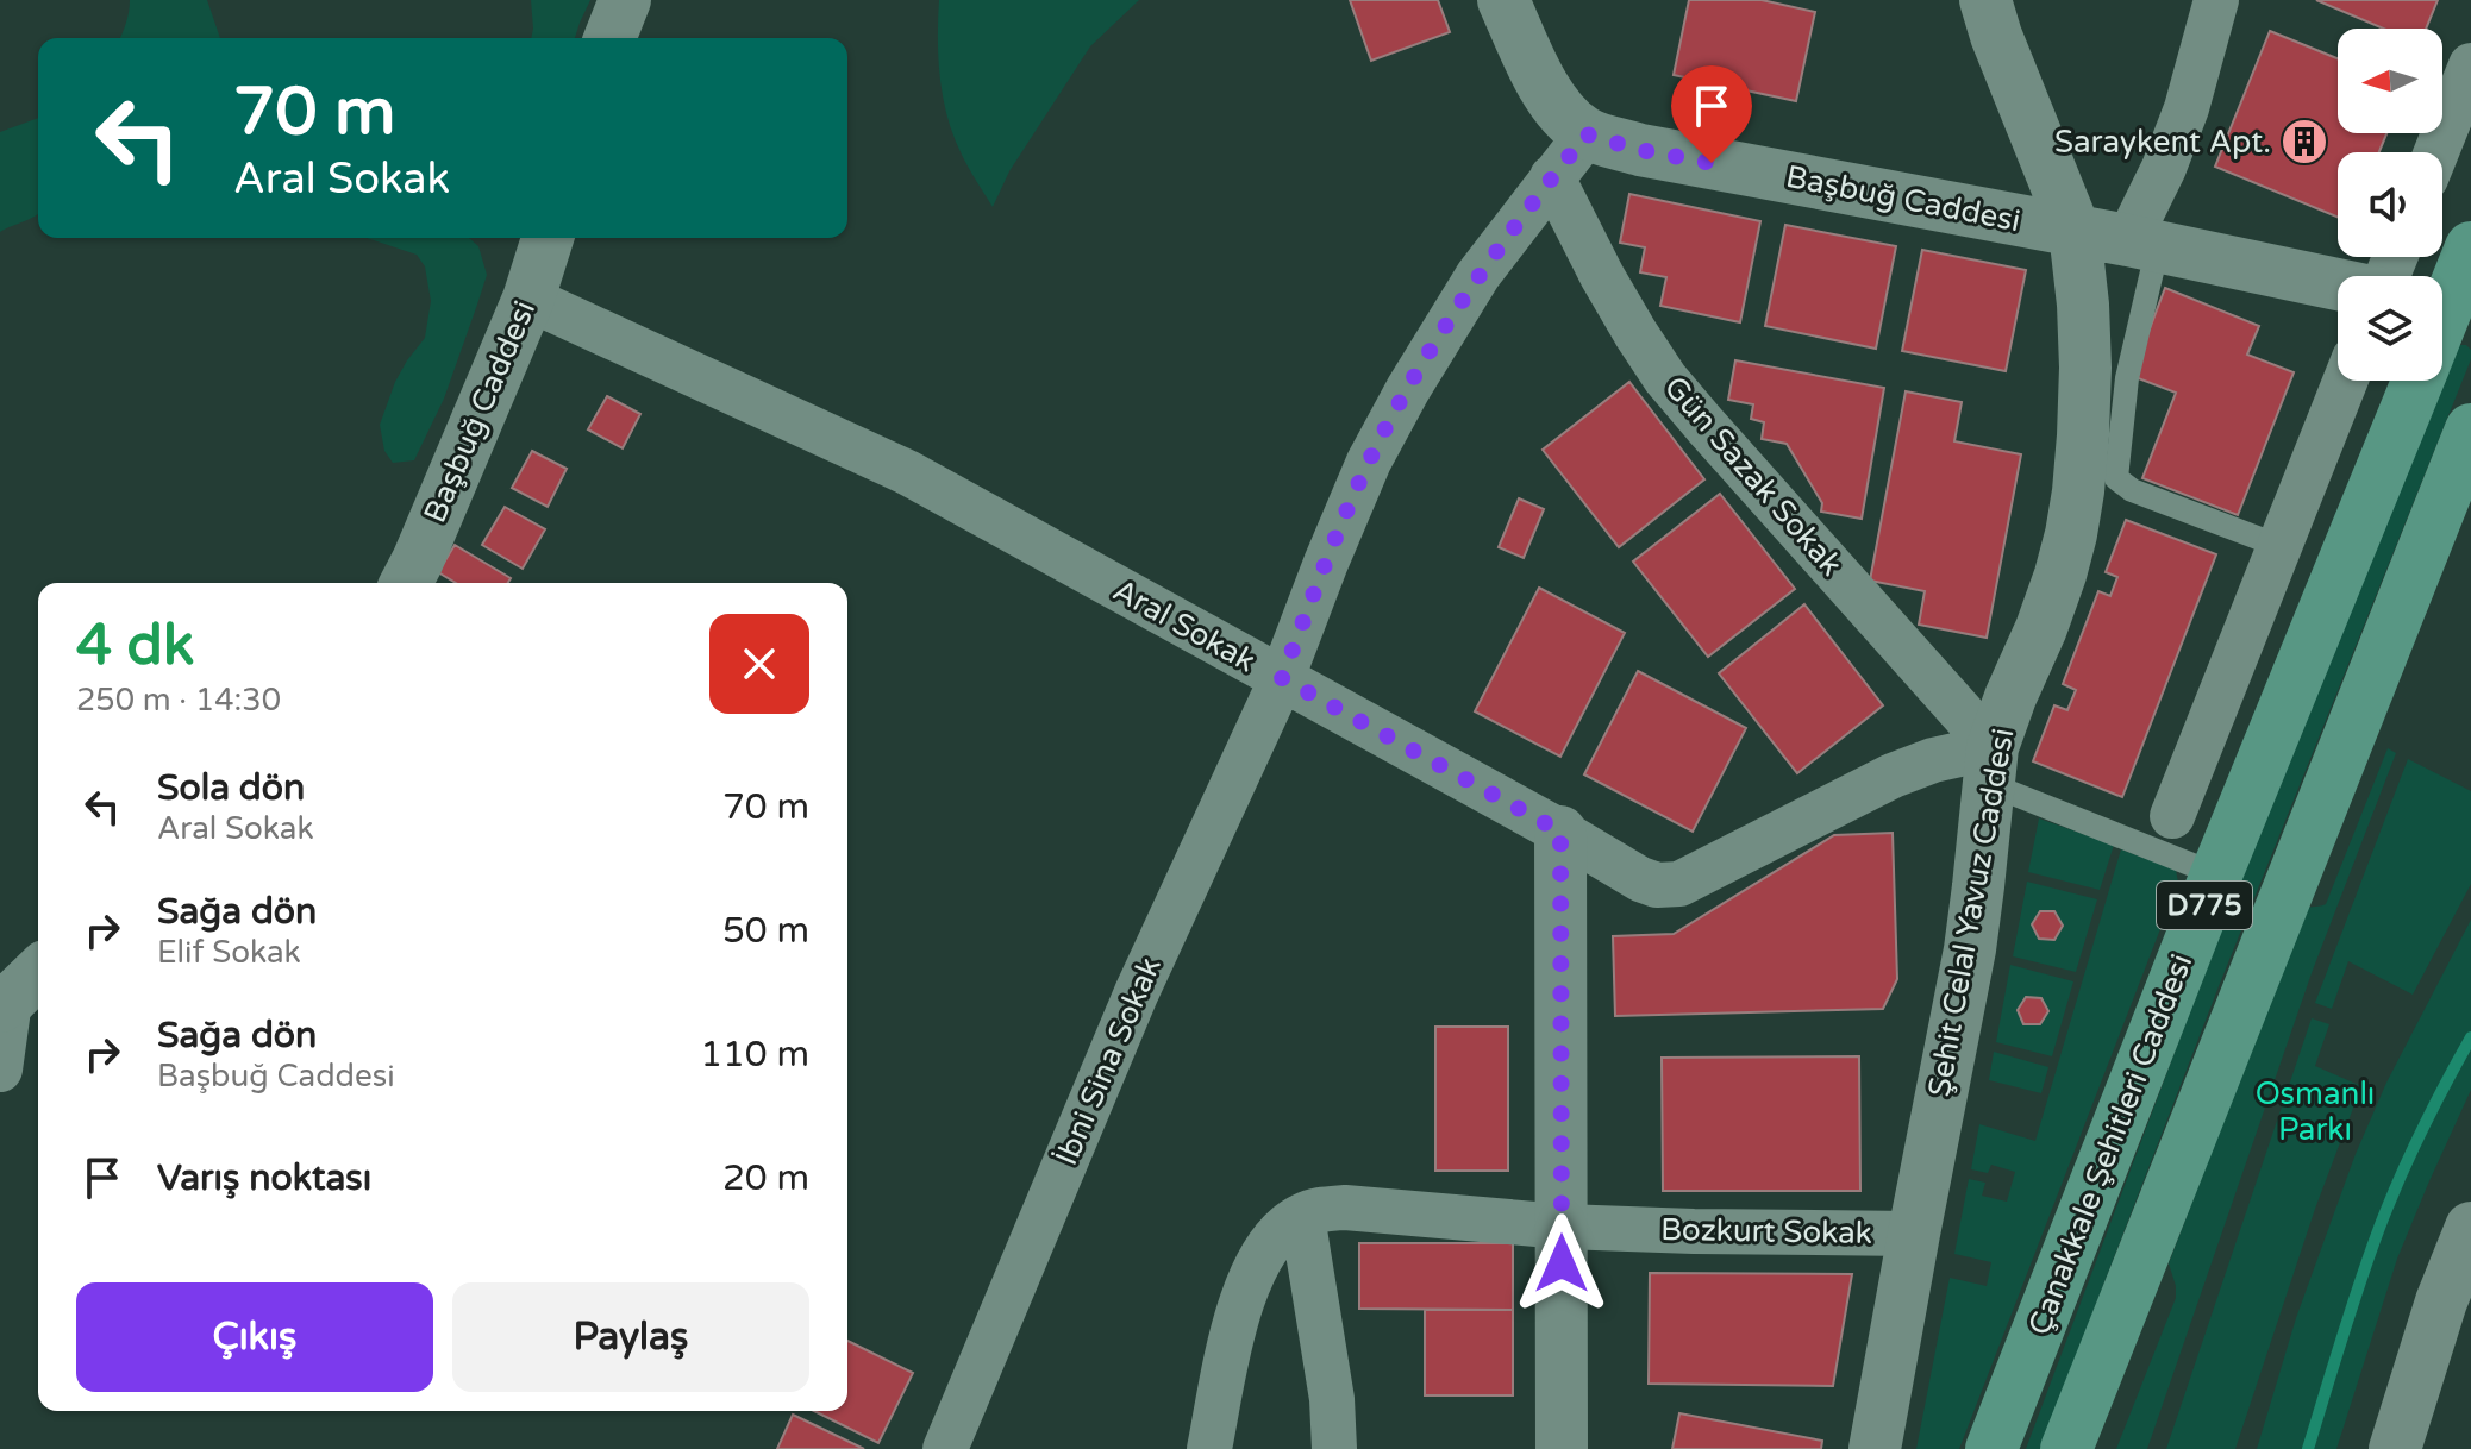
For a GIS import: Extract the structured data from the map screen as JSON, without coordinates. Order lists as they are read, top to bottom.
{
  "streets": {
    "main road": ["D775", "Çanakkale Şehitleri Caddesi"],
    "street": [
      "Başbuğ Caddesi",
      "Gün Sazak Sokak",
      "Aral Sokak",
      "Şehit Celal Yavuz Caddesi",
      "İbni Sina Sokak",
      "Bozkurt Sokak"
    ]
  },
  "crossings": [
    ["Başbuğ Caddesi", "Aral Sokak"],
    ["Başbuğ Caddesi", "Şehit Celal Yavuz Caddesi"],
    ["Başbuğ Caddesi", "İbni Sina Sokak"],
    ["Gün Sazak Sokak", "Aral Sokak"],
    ["Gün Sazak Sokak", "Şehit Celal Yavuz Caddesi"],
    ["Gün Sazak Sokak", "İbni Sina Sokak"],
    ["Aral Sokak", "Şehit Celal Yavuz Caddesi"],
    ["Aral Sokak", "İbni Sina Sokak"],
    ["Şehit Celal Yavuz Caddesi", "Bozkurt Sokak"]
  ],
  "parks": ["Osmanlı Parkı"],
  "places": {
    "building": ["Saraykent Apt."]
  },
  "north": "left",
  "page": {
    "turn": ["70 m", "Aral Sokak"],
    "heading": ["4 dk", "250 m · 14:30"],
    "list": [
      {
        "name": "Sola dön",
        "note": "Aral Sokak",
        "value": "70 m"
      },
      {
        "name": "Sağa dön",
        "note": "Elif Sokak",
        "value": "50 m"
      },
      {
        "name": "Sağa dön",
        "note": "Başbuğ Caddesi",
        "value": "110 m"
      },
      {
        "name": "Varış noktası",
        "value": "20 m"
      }
    ],
    "buttons": ["Çıkış", "Paylaş"]
  }
}
